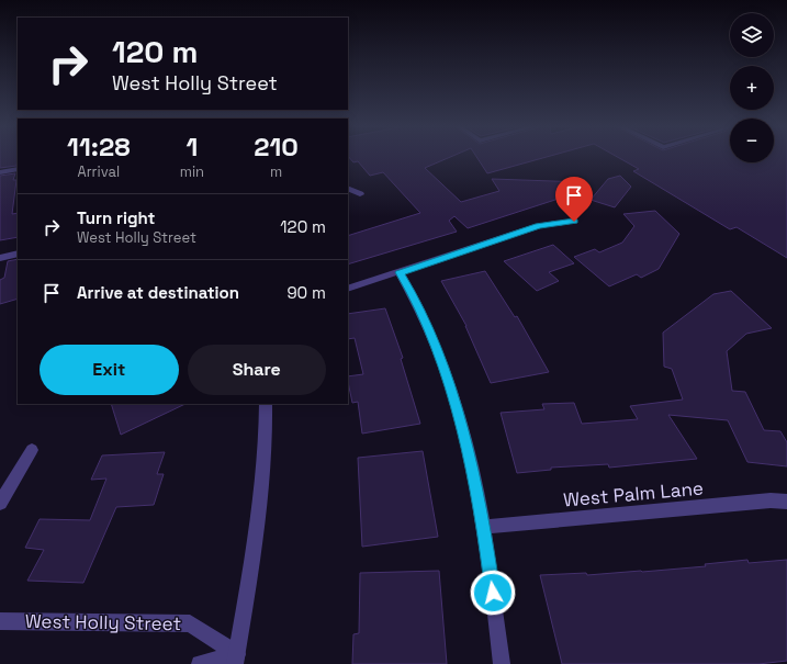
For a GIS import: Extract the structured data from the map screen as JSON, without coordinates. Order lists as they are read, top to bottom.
{
  "streets": {
    "street": ["West Palm Lane", "West Holly Street"]
  },
  "page": {
    "map_buttons": ["+", "−"],
    "turn": ["120 m", "West Holly Street"],
    "eta": [
      "11:28",
      "Arrival",
      "1",
      "min",
      "210",
      "m"
    ],
    "list": [
      {
        "name": "Turn right",
        "note": "West Holly Street",
        "value": "120 m"
      },
      {
        "name": "Arrive at destination",
        "value": "90 m"
      }
    ],
    "buttons": ["Exit", "Share"]
  }
}
